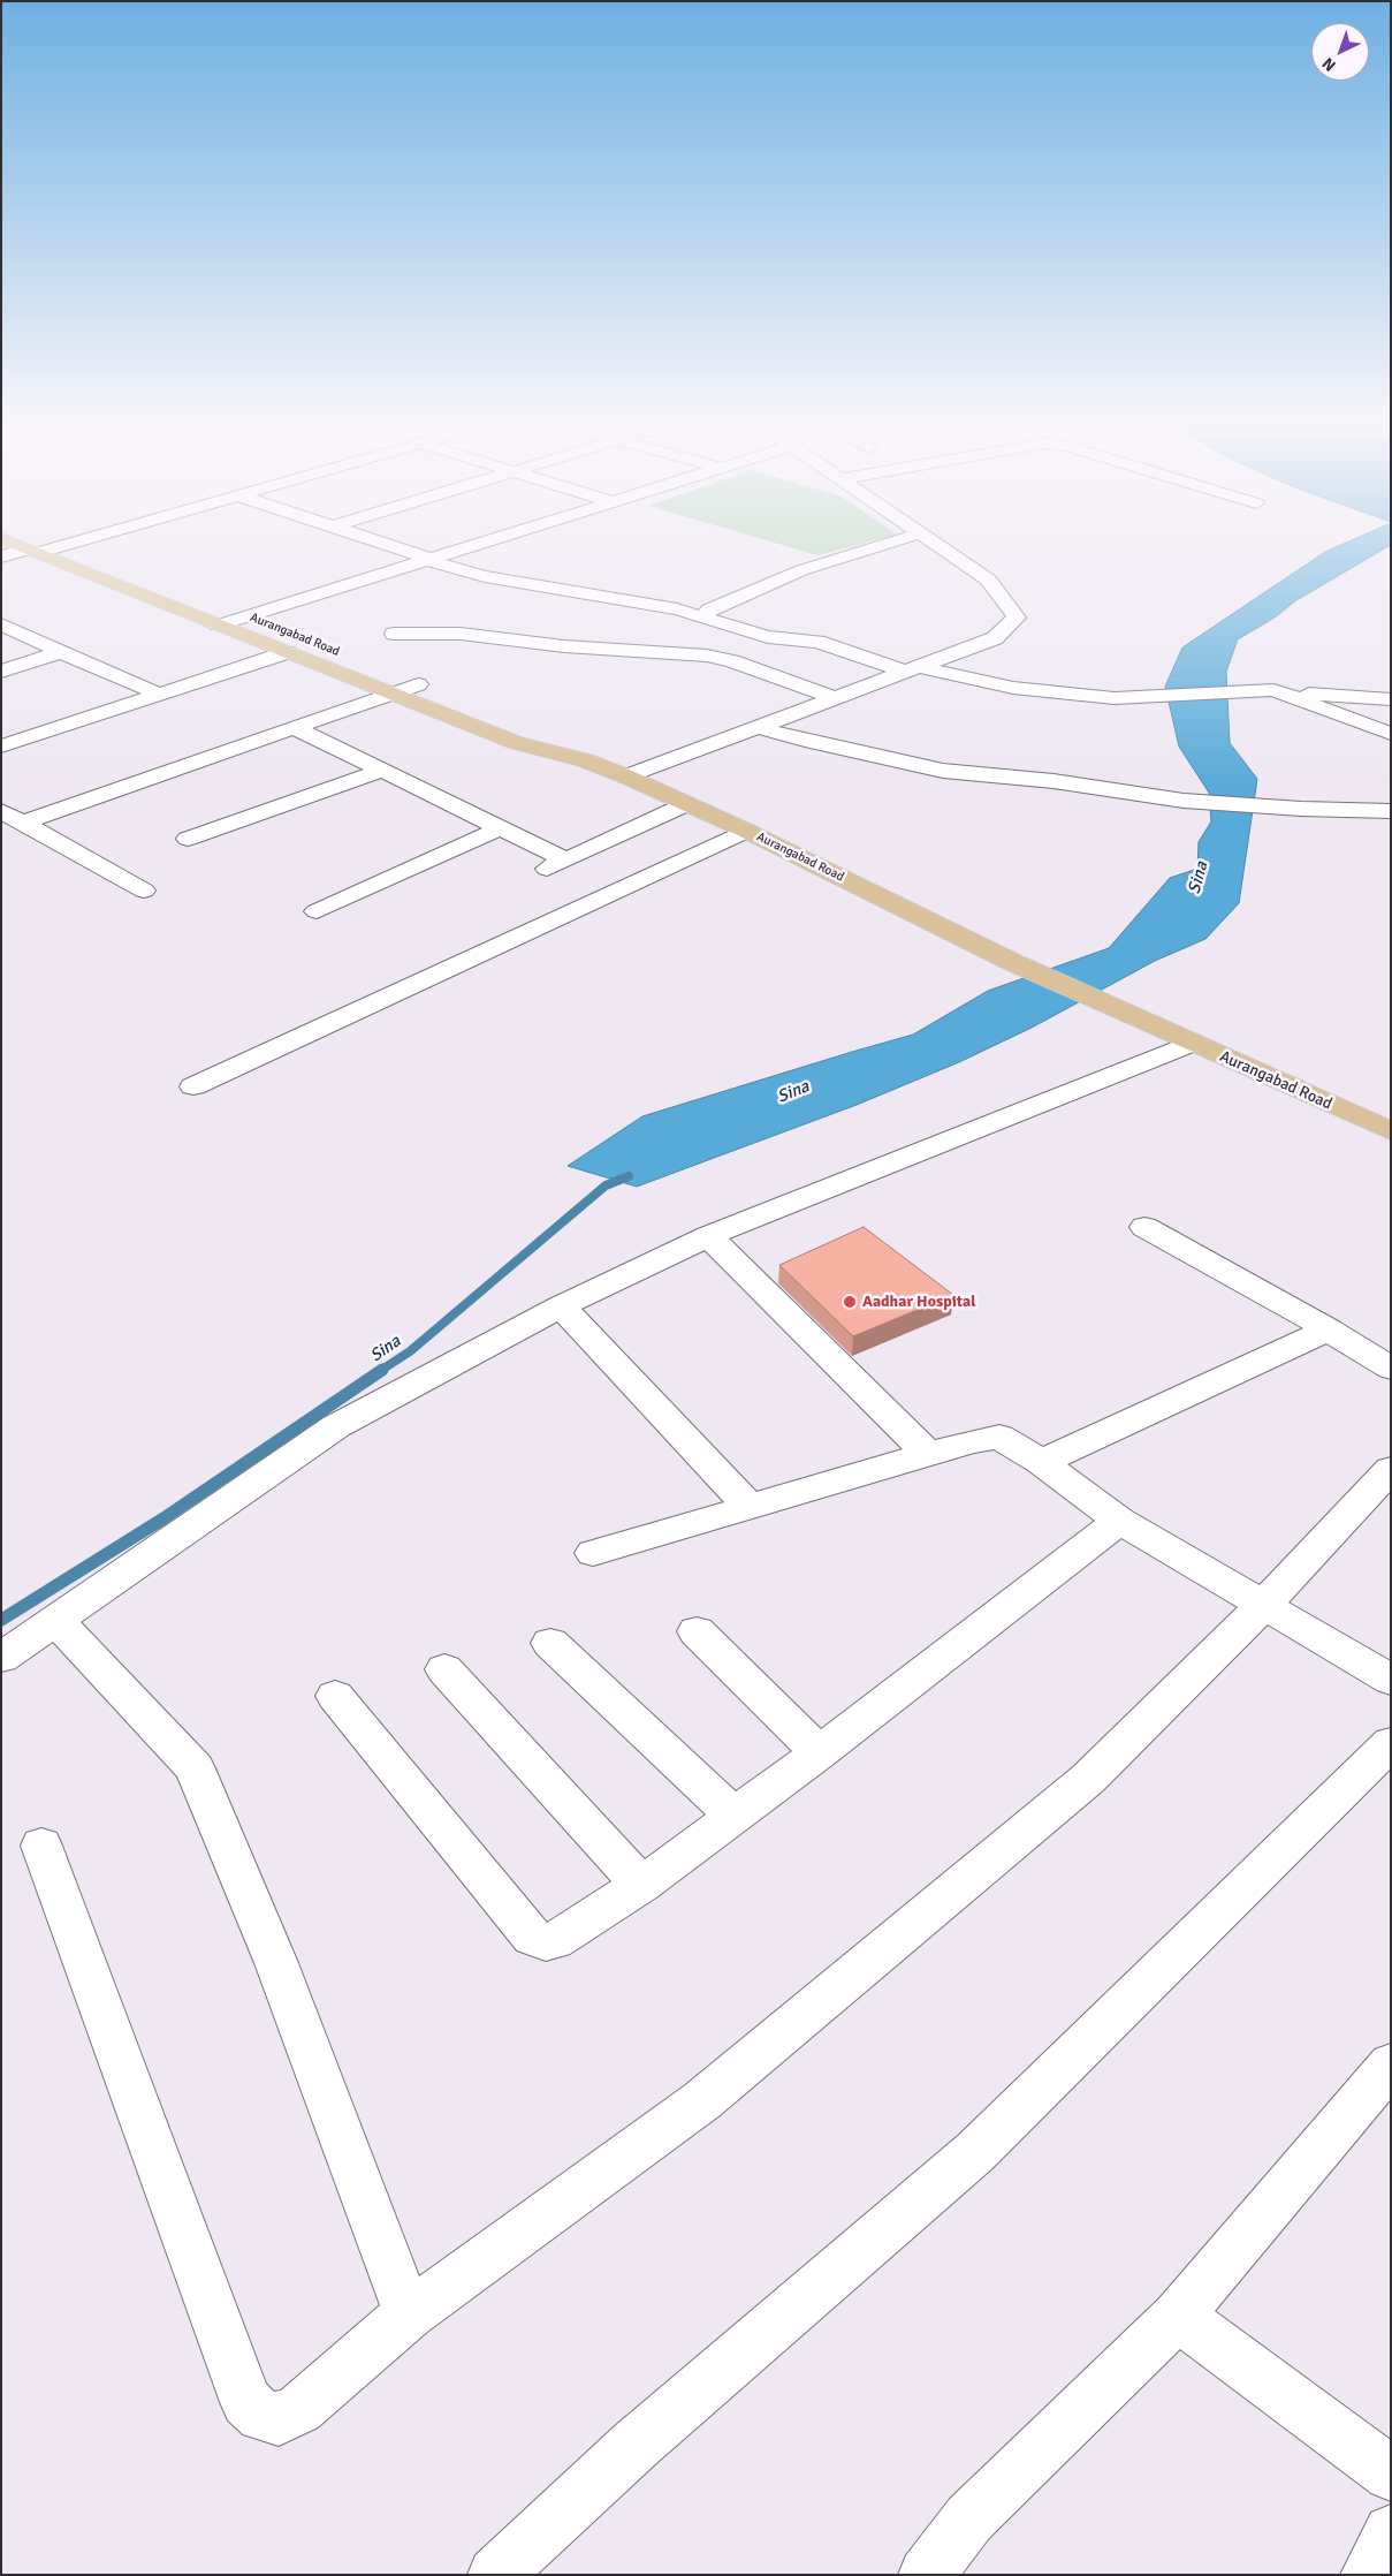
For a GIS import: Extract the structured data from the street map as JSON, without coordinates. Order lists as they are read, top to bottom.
{
  "streets": {
    "main road": ["Aurangabad Road"]
  },
  "water": ["Sina"],
  "places": ["Aadhar Hospital"],
  "north": "bottom left"
}
